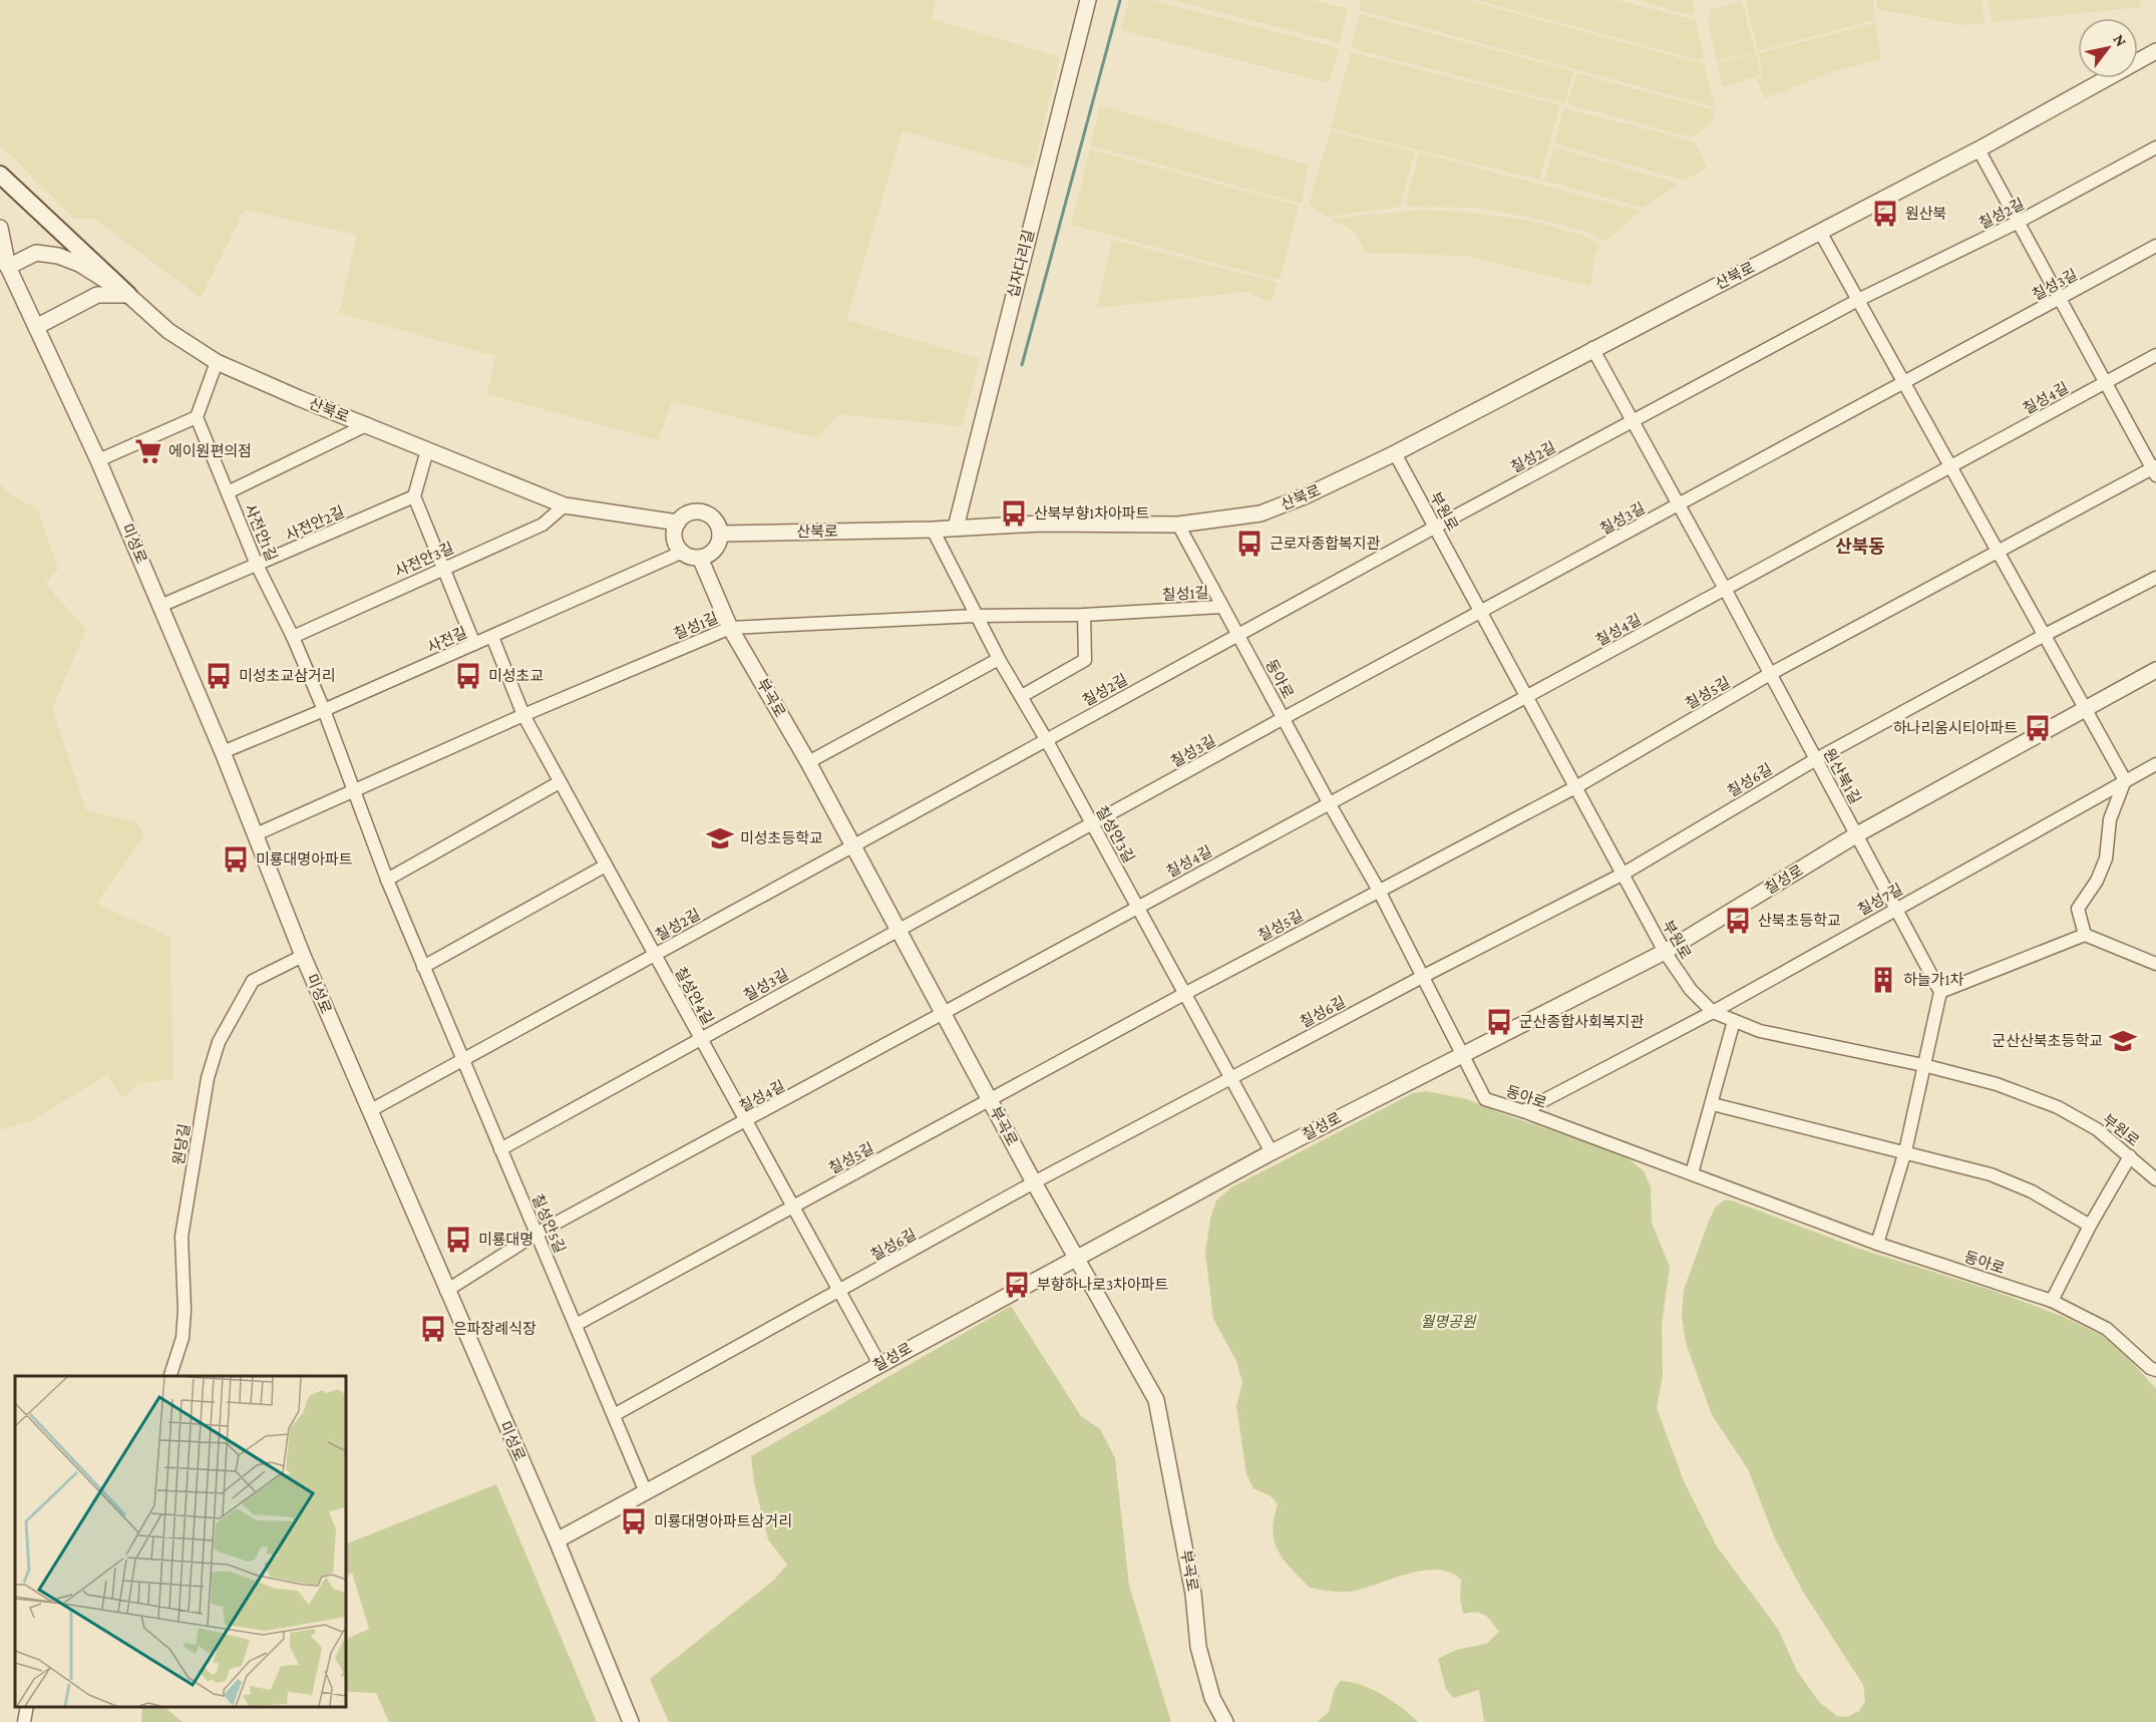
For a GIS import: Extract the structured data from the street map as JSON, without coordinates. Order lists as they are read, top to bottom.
{
  "streets": {
    "street": [
      "칠성2길",
      "십자다리길",
      "산북로",
      "칠성3길",
      "칠성4길",
      "부원로",
      "사전안2길",
      "사전안1길",
      "미성로",
      "사전안3길",
      "칠성1길",
      "사전길",
      "동아로",
      "칠성5길",
      "부곡로",
      "원산북1길",
      "칠성6길",
      "칠성안3길",
      "칠성로",
      "칠성7길",
      "칠성안4길",
      "원당길",
      "칠성안5길"
    ]
  },
  "crossings": [
    ["칠성2길", "부원로"],
    ["칠성2길", "미성로"],
    ["칠성2길", "동아로"],
    ["칠성2길", "부곡로"],
    ["칠성2길", "원산북1길"],
    ["칠성2길", "칠성안3길"],
    ["칠성2길", "칠성안4길"],
    ["칠성2길", "칠성안5길"],
    ["십자다리길", "산북로"],
    ["산북로", "부원로"],
    ["산북로", "미성로"],
    ["산북로", "사전안3길"],
    ["산북로", "사전길"],
    ["산북로", "동아로"],
    ["산북로", "부곡로"],
    ["산북로", "원산북1길"],
    ["산북로", "칠성안3길"],
    ["칠성3길", "부원로"],
    ["칠성3길", "동아로"],
    ["칠성3길", "부곡로"],
    ["칠성3길", "원산북1길"],
    ["칠성3길", "칠성안3길"],
    ["칠성3길", "칠성안4길"],
    ["칠성3길", "칠성안5길"],
    ["칠성4길", "부원로"],
    ["칠성4길", "미성로"],
    ["칠성4길", "동아로"],
    ["칠성4길", "부곡로"],
    ["칠성4길", "원산북1길"],
    ["칠성4길", "칠성안3길"],
    ["칠성4길", "칠성안4길"],
    ["칠성4길", "칠성안5길"],
    ["부원로", "칠성5길"],
    ["부원로", "칠성6길"],
    ["부원로", "칠성로"],
    ["부원로", "칠성7길"],
    ["사전안2길", "사전안1길"],
    ["사전안2길", "미성로"],
    ["사전안1길", "사전안3길"],
    ["사전안1길", "칠성1길"],
    ["사전안1길", "사전길"],
    ["사전안1길", "칠성안5길"],
    ["미성로", "칠성1길"],
    ["미성로", "사전길"],
    ["미성로", "칠성로"],
    ["미성로", "원당길"],
    ["칠성1길", "동아로"],
    ["칠성1길", "부곡로"],
    ["칠성1길", "칠성안3길"],
    ["칠성1길", "칠성안4길"],
    ["칠성1길", "칠성안5길"],
    ["사전길", "부곡로"],
    ["사전길", "칠성안4길"],
    ["동아로", "칠성5길"],
    ["동아로", "칠성6길"],
    ["동아로", "칠성로"],
    ["동아로", "칠성7길"],
    ["칠성5길", "부곡로"],
    ["칠성5길", "원산북1길"],
    ["칠성5길", "칠성안3길"],
    ["칠성5길", "칠성안4길"],
    ["칠성5길", "칠성안5길"],
    ["부곡로", "칠성6길"],
    ["부곡로", "칠성로"],
    ["원산북1길", "칠성6길"],
    ["원산북1길", "칠성로"],
    ["원산북1길", "칠성7길"],
    ["칠성6길", "칠성안3길"],
    ["칠성6길", "칠성안4길"],
    ["칠성6길", "칠성안5길"],
    ["칠성안3길", "칠성로"],
    ["칠성로", "칠성안4길"],
    ["칠성로", "칠성안5길"]
  ],
  "districts": ["산북동"],
  "parks": ["월명공원"],
  "places": {
    "bus stop": [
      "원산북",
      "산북부향1차아파트",
      "근로자종합복지관",
      "미성초교삼거리",
      "미성초교",
      "하나리움시티아파트",
      "미룡대명아파트",
      "산북초등학교",
      "군산종합사회복지관",
      "미룡대명",
      "부향하나로3차아파트",
      "은파장례식장",
      "미룡대명아파트삼거리"
    ],
    "supermarket": ["에이원편의점"],
    "school or university": ["미성초등학교", "군산산북초등학교"],
    "building": ["하늘가1차"]
  },
  "north": "top right"
}
